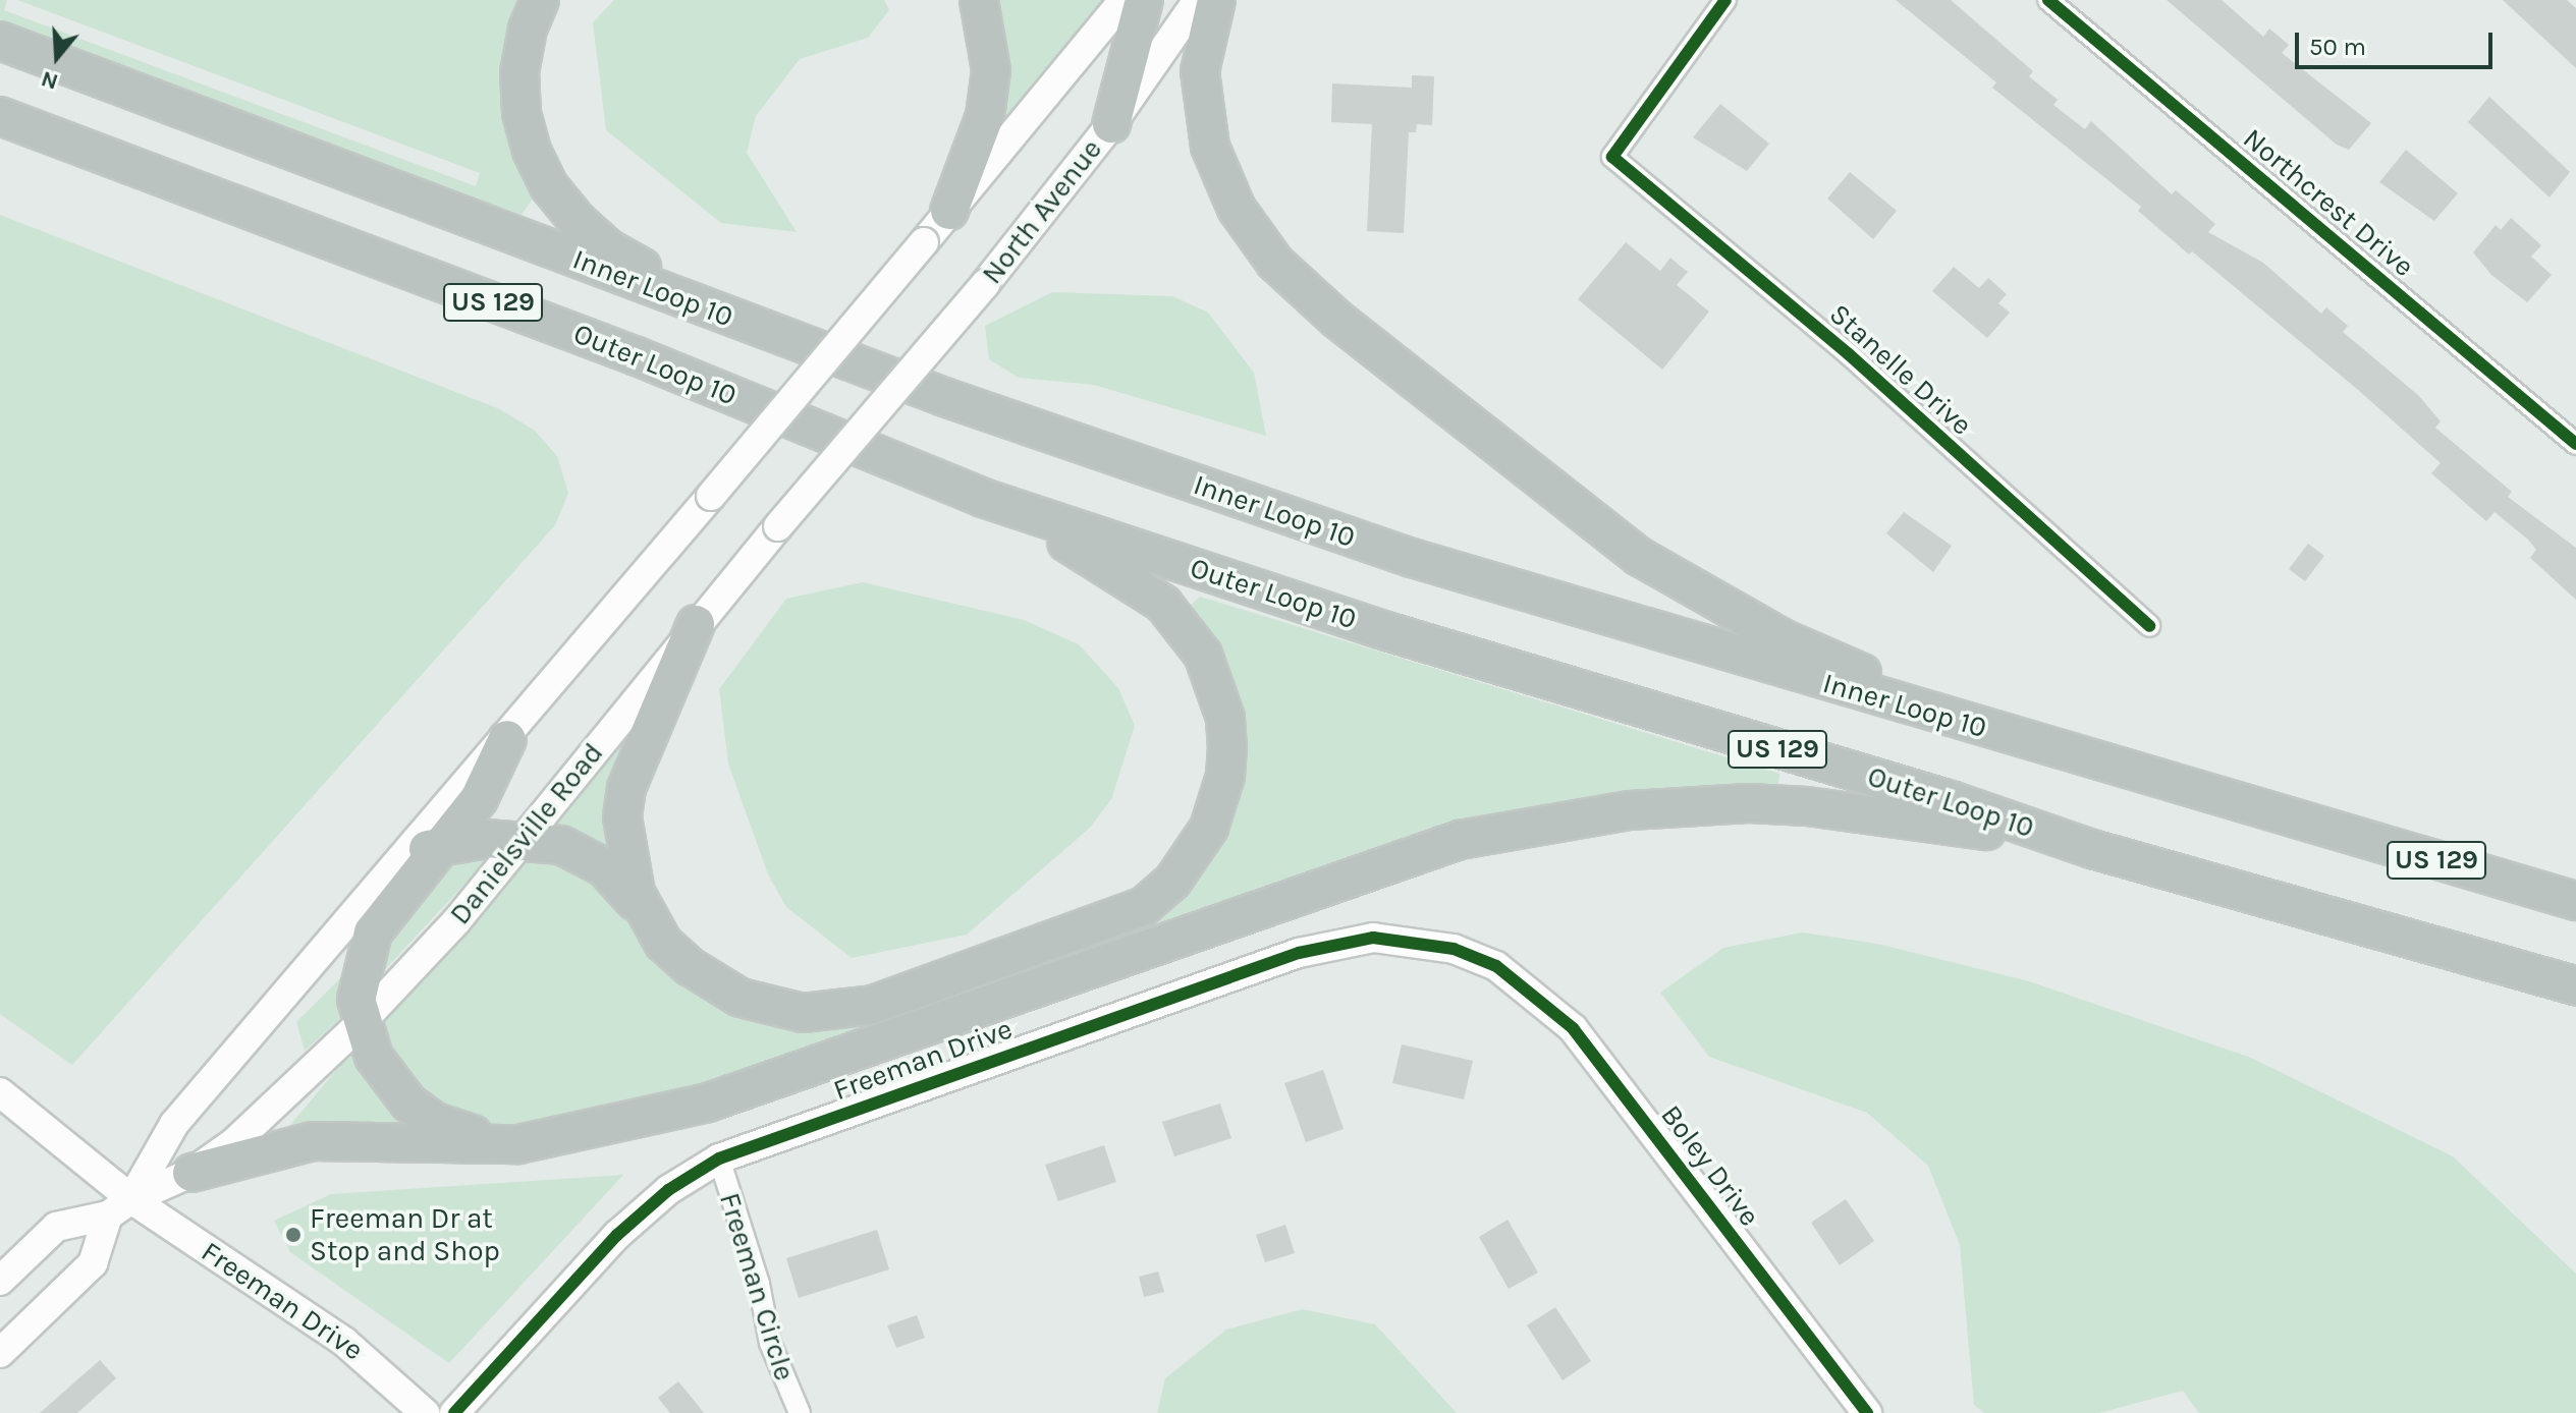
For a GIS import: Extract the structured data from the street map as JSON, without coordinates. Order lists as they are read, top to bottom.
{
  "streets": {
    "highway": ["Inner Loop 10", "US 129", "Outer Loop 10"],
    "main road": [
      "North Avenue",
      "Danielsville Road",
      "Freeman Drive",
      "Boley Drive"
    ],
    "street": ["Northcrest Drive", "Stanelle Drive", "Freeman Circle"]
  },
  "crossings": [
    ["North Avenue", "Danielsville Road"],
    ["Danielsville Road", "Freeman Drive"],
    ["Freeman Drive", "Boley Drive"],
    ["Freeman Drive", "Freeman Circle"]
  ],
  "places": ["Freeman Dr at Stop and Shop"],
  "scale_bar": "50 m",
  "north": "bottom"
}
